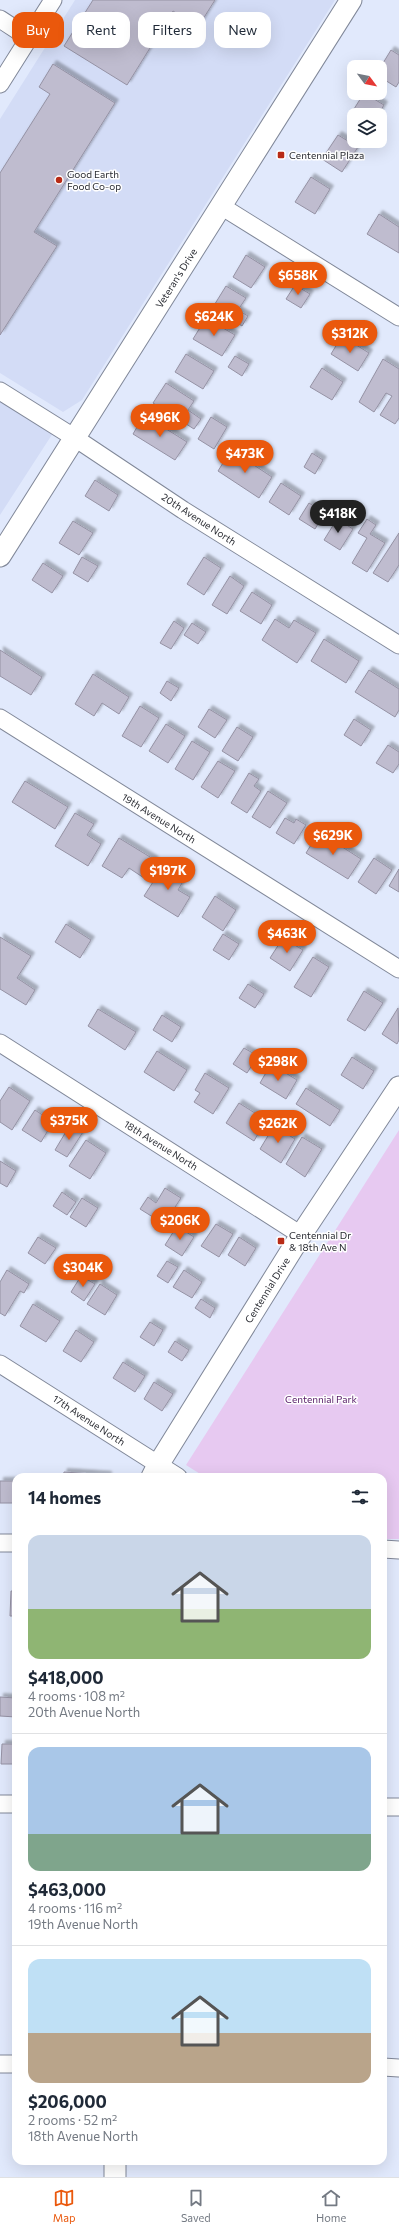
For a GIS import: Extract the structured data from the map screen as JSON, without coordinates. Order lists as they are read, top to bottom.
{
  "streets": {
    "street": [
      "Veteran's Drive",
      "20th Avenue North",
      "19th Avenue North",
      "18th Avenue North",
      "Centennial Drive",
      "17th Avenue North"
    ]
  },
  "crossings": [
    ["Veteran's Drive", "20th Avenue North"],
    ["18th Avenue North", "Centennial Drive"],
    ["Centennial Drive", "17th Avenue North"]
  ],
  "parks": ["Centennial Park"],
  "places": {
    "transit": ["Centennial Plaza", "Centennial Dr & 18th Ave N"],
    "other": ["Good Earth Food Co-op"]
  },
  "north": "bottom right",
  "page": {
    "chip": [
      "Buy",
      "Rent",
      "Filters",
      "New"
    ],
    "price": [
      "$658K",
      "$624K",
      "$312K",
      "$496K",
      "$473K",
      "$418K",
      "$629K",
      "$197K",
      "$463K",
      "$298K",
      "$375K",
      "$262K",
      "$206K",
      "$304K"
    ],
    "heading": "14 homes",
    "list": [
      {
        "name": "$418,000",
        "note": "4 rooms · 108 m² · 20th Avenue North"
      },
      {
        "name": "$463,000",
        "note": "4 rooms · 116 m² · 19th Avenue North"
      },
      {
        "name": "$206,000",
        "note": "2 rooms · 52 m² · 18th Avenue North"
      }
    ],
    "tabs": ["Map", "Saved", "Home"]
  }
}
